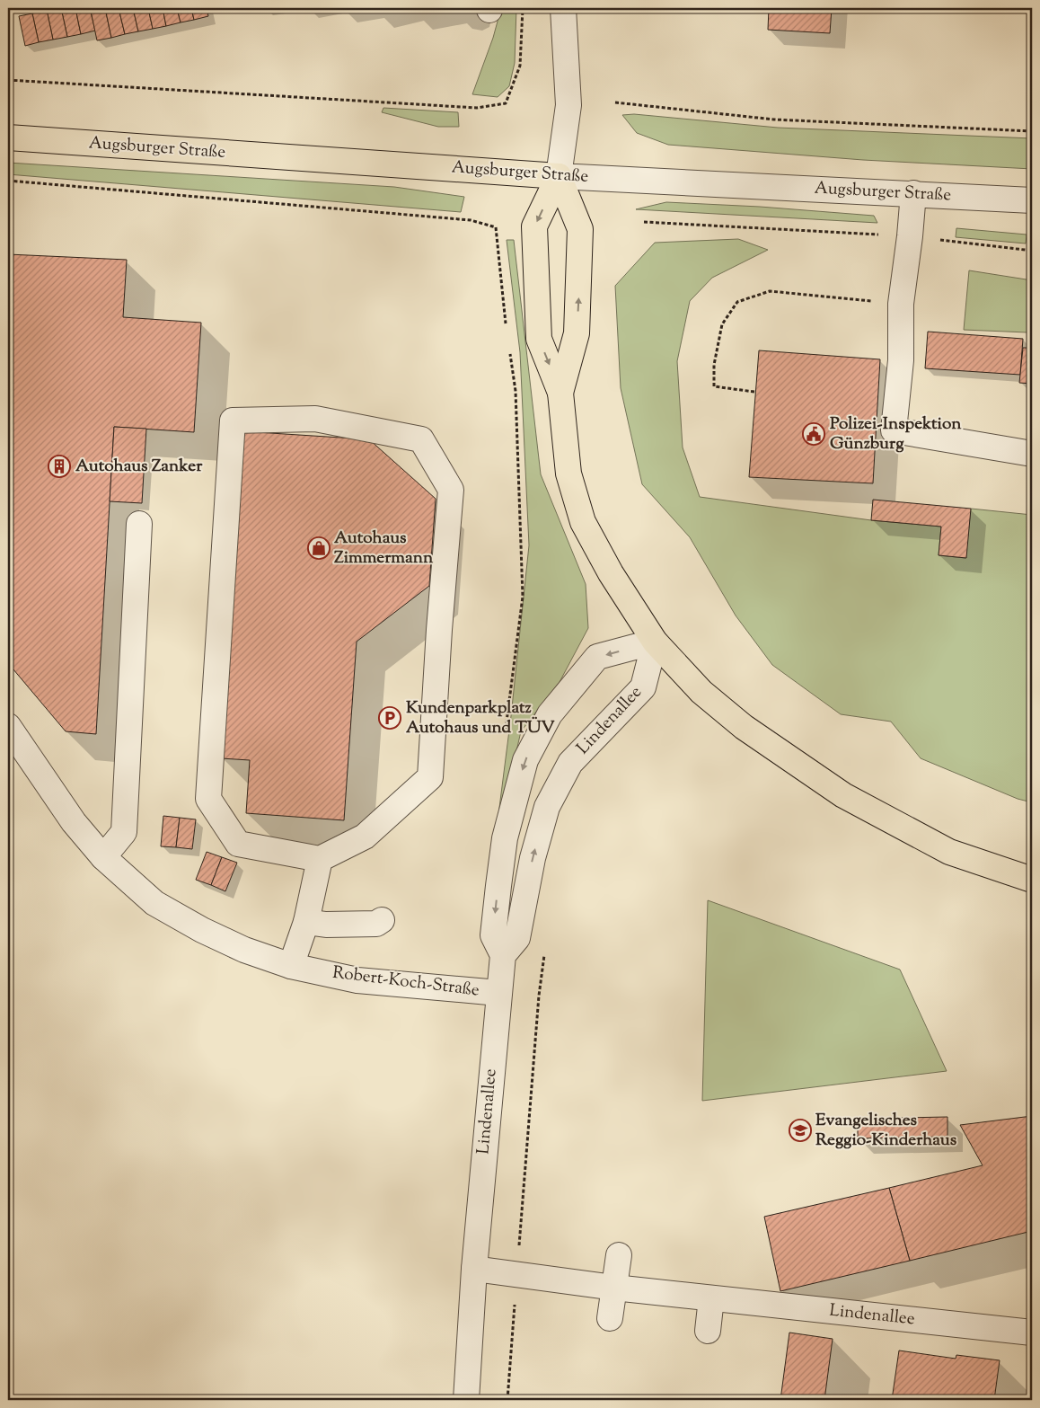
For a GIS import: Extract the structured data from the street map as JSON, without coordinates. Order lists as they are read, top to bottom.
{
  "streets": {
    "main road": ["Augsburger Straße"],
    "street": ["Lindenallee", "Robert-Koch-Straße"]
  },
  "crossings": [
    ["Lindenallee", "Robert-Koch-Straße"]
  ],
  "places": {
    "public building": ["Polizei-Inspektion Günzburg"],
    "building": ["Autohaus Zanker"],
    "shop": ["Autohaus Zimmermann"],
    "parking": ["Kundenparkplatz Autohaus und TÜV"],
    "school or university": ["Evangelisches Reggio-Kinderhaus"]
  }
}
